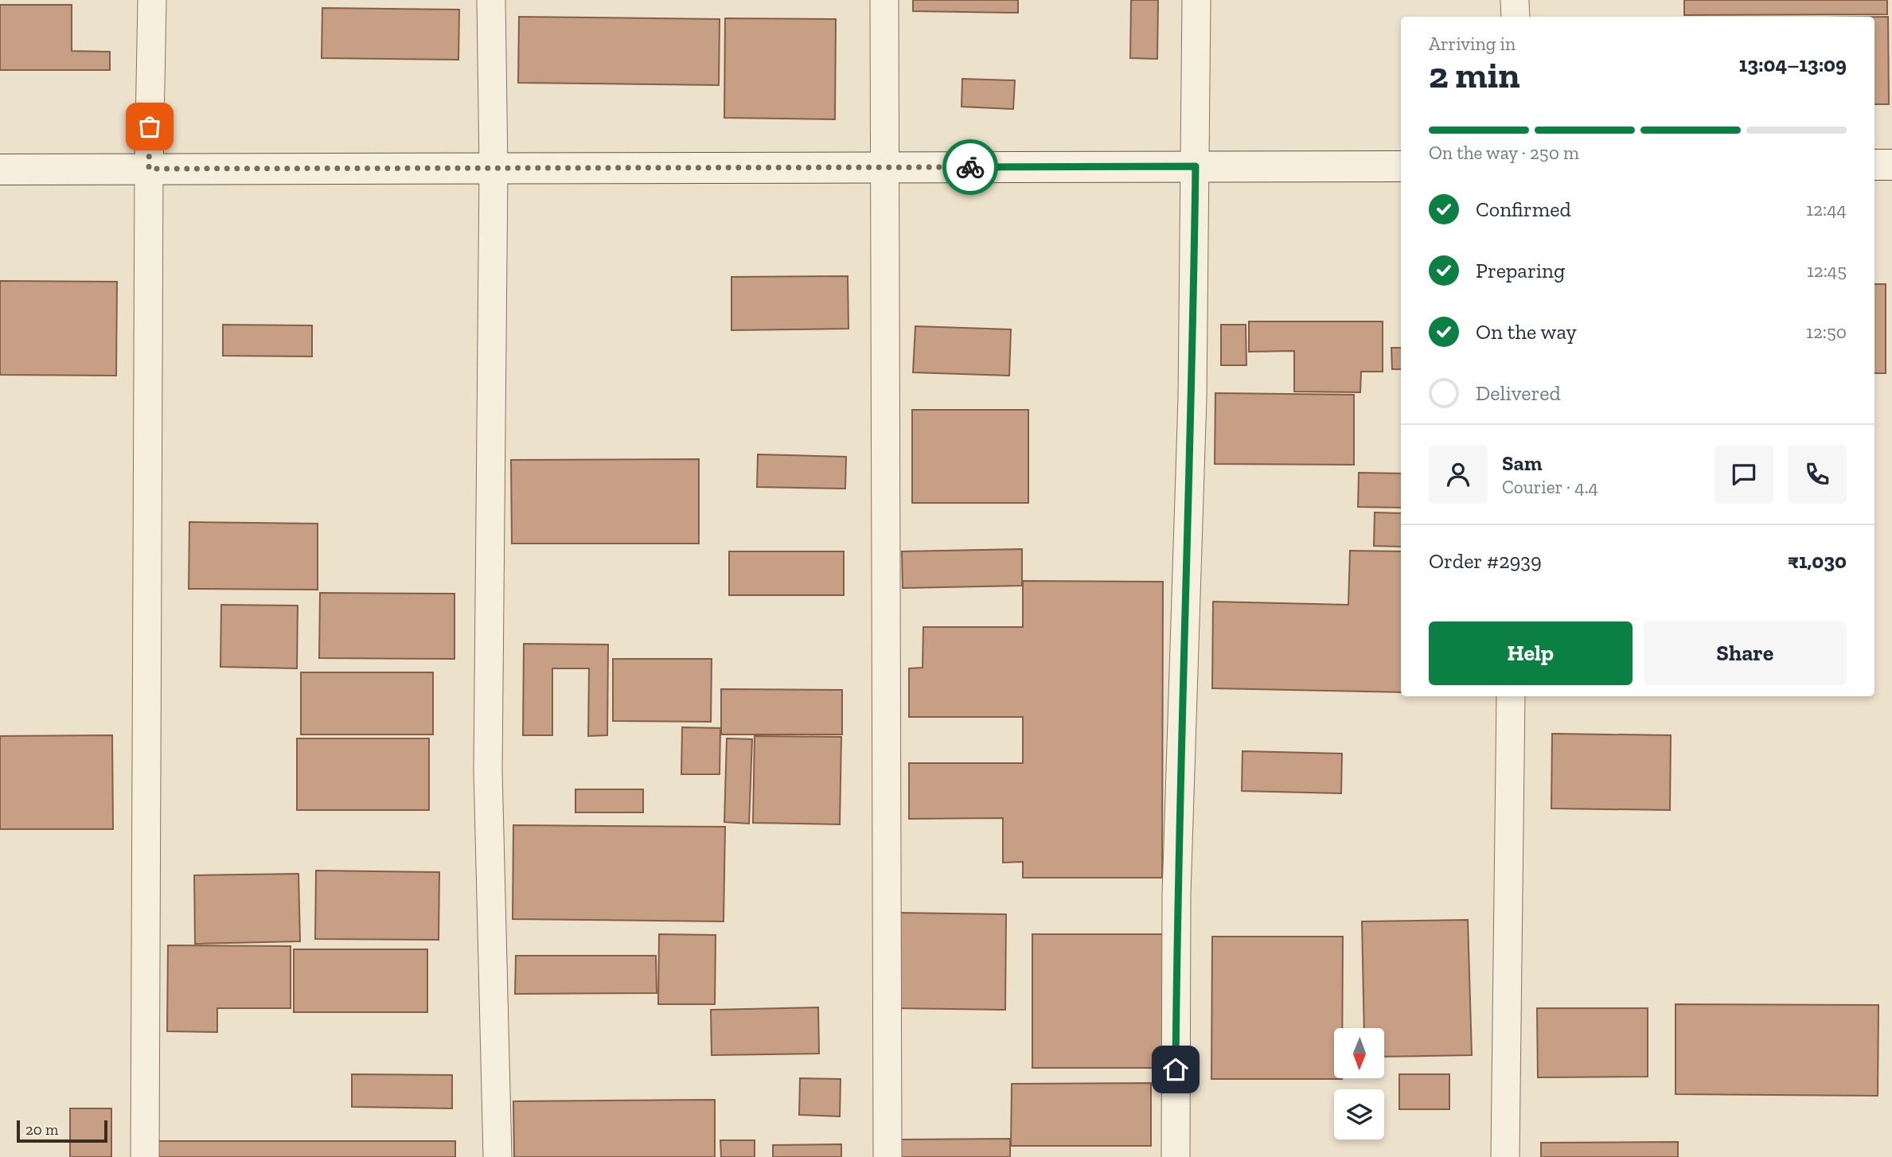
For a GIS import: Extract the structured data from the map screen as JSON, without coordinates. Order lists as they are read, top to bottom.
{
  "scale_bar": "20 m",
  "north": "bottom",
  "page": {
    "heading": ["2 min", "Arriving in", "13:04–13:09"],
    "panel": [
      "Sam",
      "Courier · 4.4",
      "Order #2939",
      "₹1,030"
    ],
    "bar": "On the way · 250 m",
    "list": [
      ["Confirmed", "12:44"],
      ["Preparing", "12:45"],
      ["On the way", "12:50"],
      "Delivered"
    ],
    "buttons": ["Help", "Share"],
    "scale": "20 m"
  }
}
